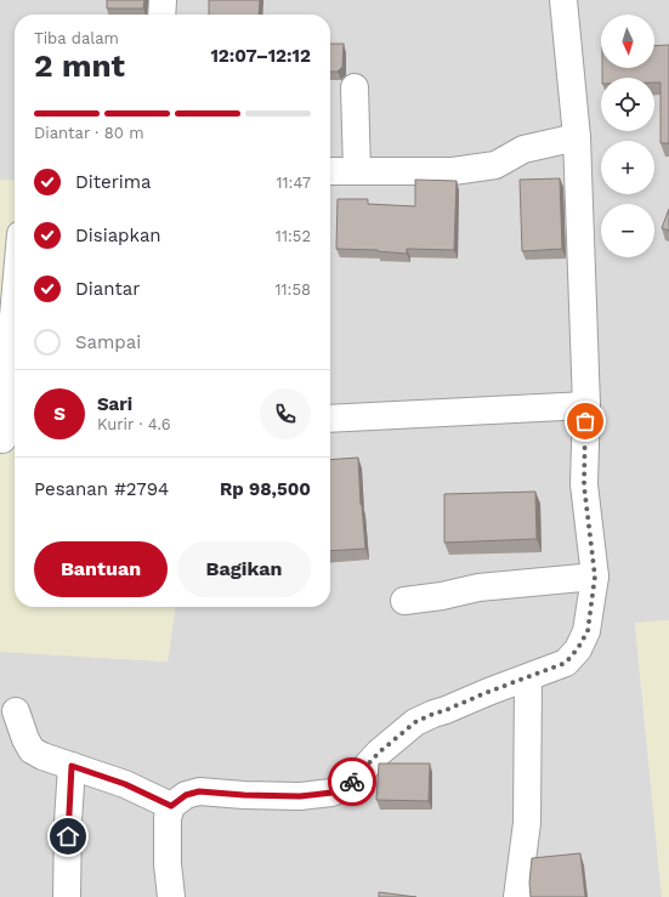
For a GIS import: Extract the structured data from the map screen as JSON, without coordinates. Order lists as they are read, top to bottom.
{
  "north": "bottom",
  "page": {
    "map_buttons": ["+", "−"],
    "heading": ["2 mnt", "Tiba dalam", "12:07–12:12"],
    "panel": [
      "Sari",
      "Kurir · 4.6",
      "Pesanan #2794",
      "Rp 98,500"
    ],
    "bar": "Diantar · 80 m",
    "list": [
      ["Diterima", "11:47"],
      ["Disiapkan", "11:52"],
      ["Diantar", "11:58"],
      "Sampai"
    ],
    "round": "S",
    "buttons": ["Bantuan", "Bagikan"]
  }
}
